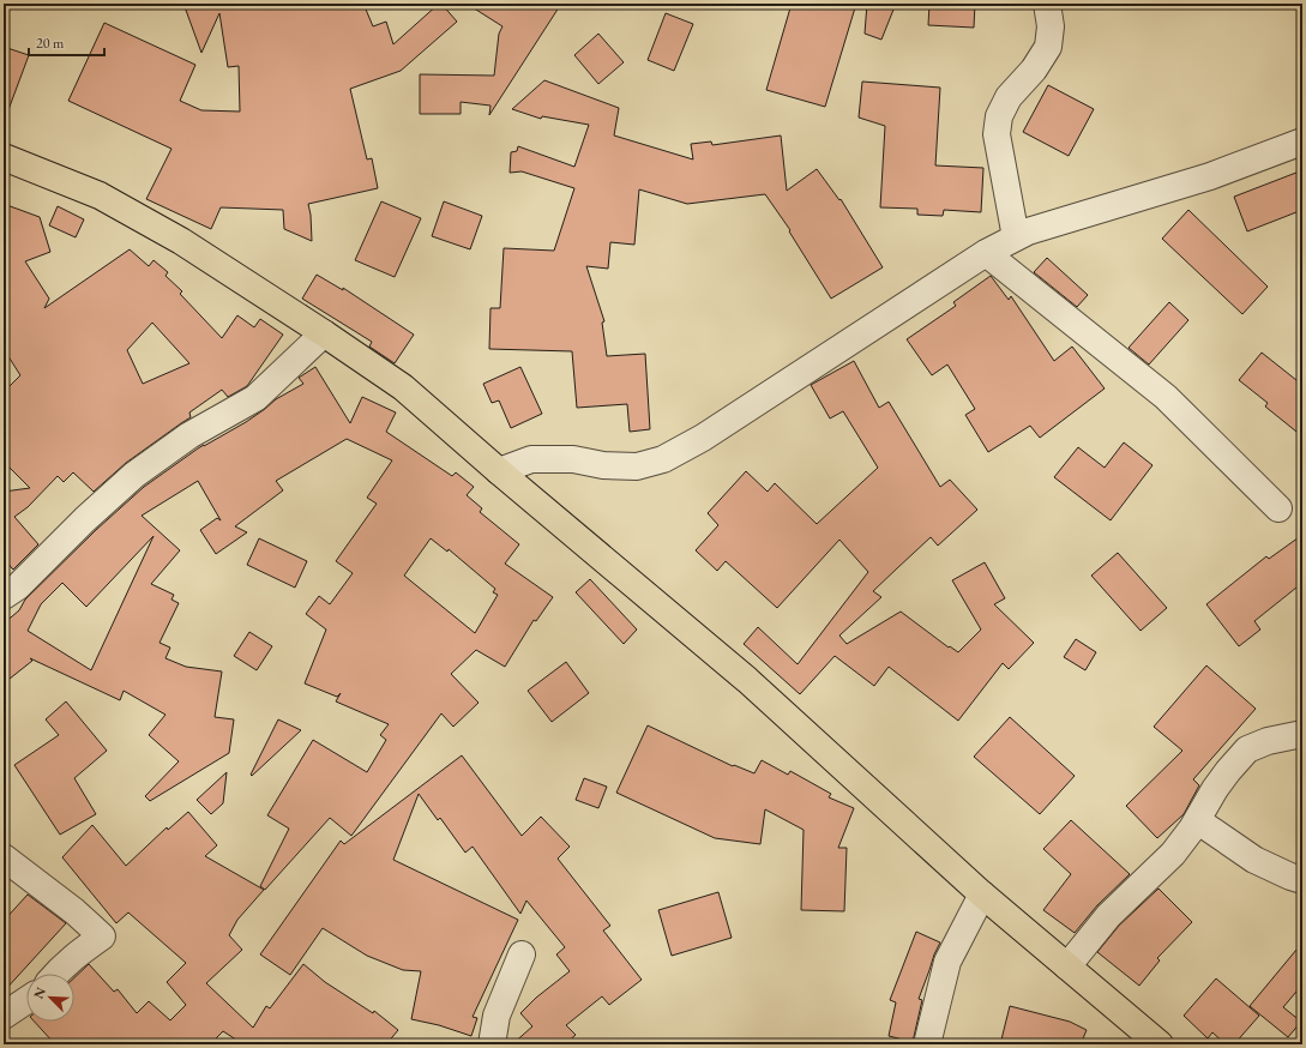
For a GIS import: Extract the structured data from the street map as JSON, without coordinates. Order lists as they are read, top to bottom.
{
  "scale_bar": "20 m",
  "north": "top left"
}
